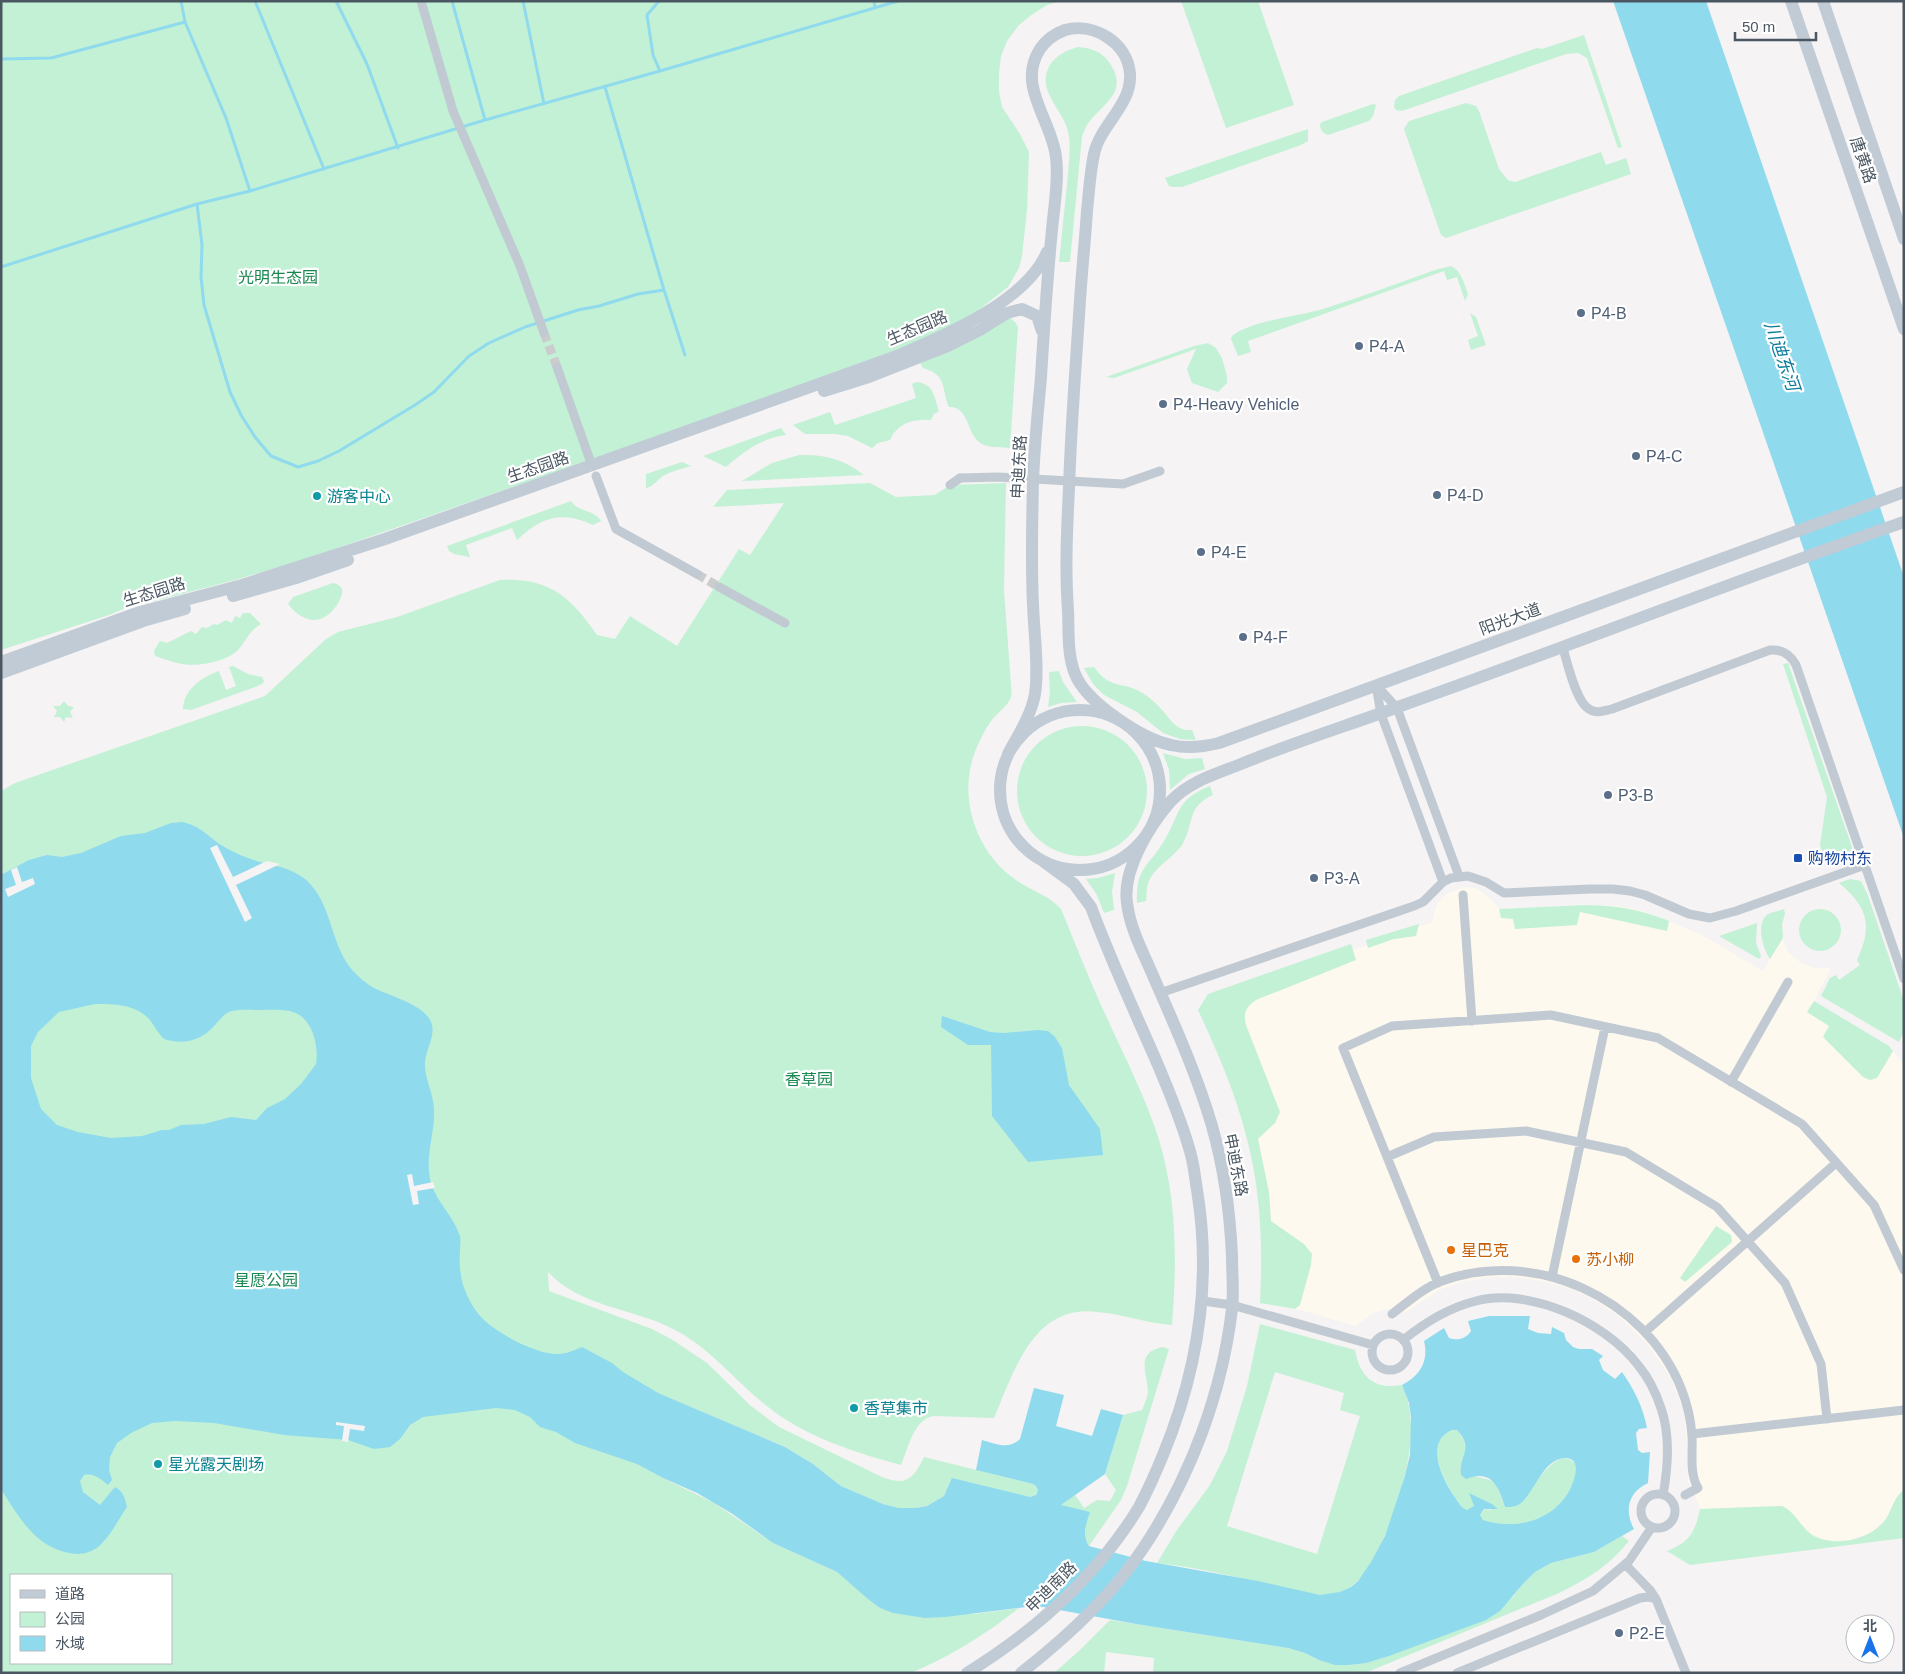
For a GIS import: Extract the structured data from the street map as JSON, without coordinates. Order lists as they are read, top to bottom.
{
  "streets": {
    "street": [
      "唐黄路",
      "生态园路",
      "申迪东路",
      "阳光大道",
      "申迪南路"
    ]
  },
  "crossings": [
    ["生态园路", "申迪东路"],
    ["申迪东路", "阳光大道"]
  ],
  "water": ["川迪东河"],
  "parks": ["光明生态园", "香草园", "星愿公园"],
  "places": {
    "other": [
      "P4-B",
      "P4-A",
      "P4-Heavy Vehicle",
      "P4-C",
      "P4-D",
      "游客中心",
      "P4-E",
      "P4-F",
      "P3-B",
      "P3-A",
      "星巴克",
      "苏小柳",
      "香草集市",
      "星光露天剧场",
      "P2-E"
    ],
    "transit": ["购物村东"]
  },
  "legend": ["道路", "公园", "水域"],
  "scale_bar": "50 m",
  "north": "top"
}
